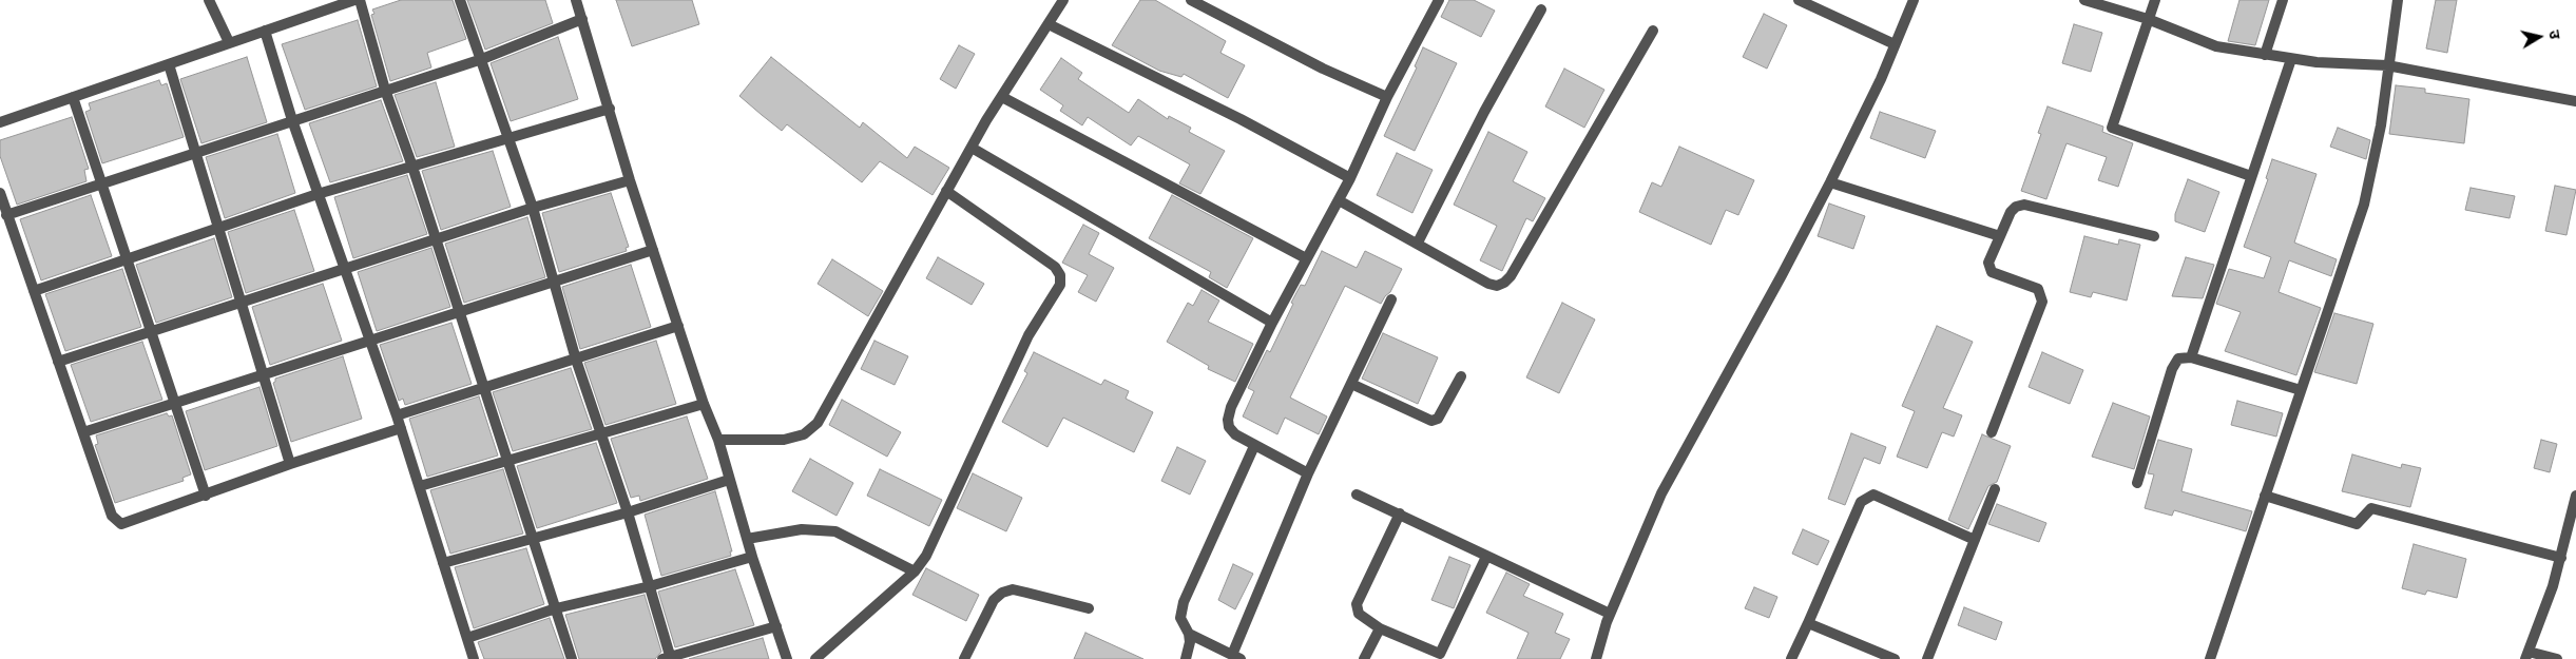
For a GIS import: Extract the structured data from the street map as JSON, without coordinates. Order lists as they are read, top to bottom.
{
  "north": "right"
}
